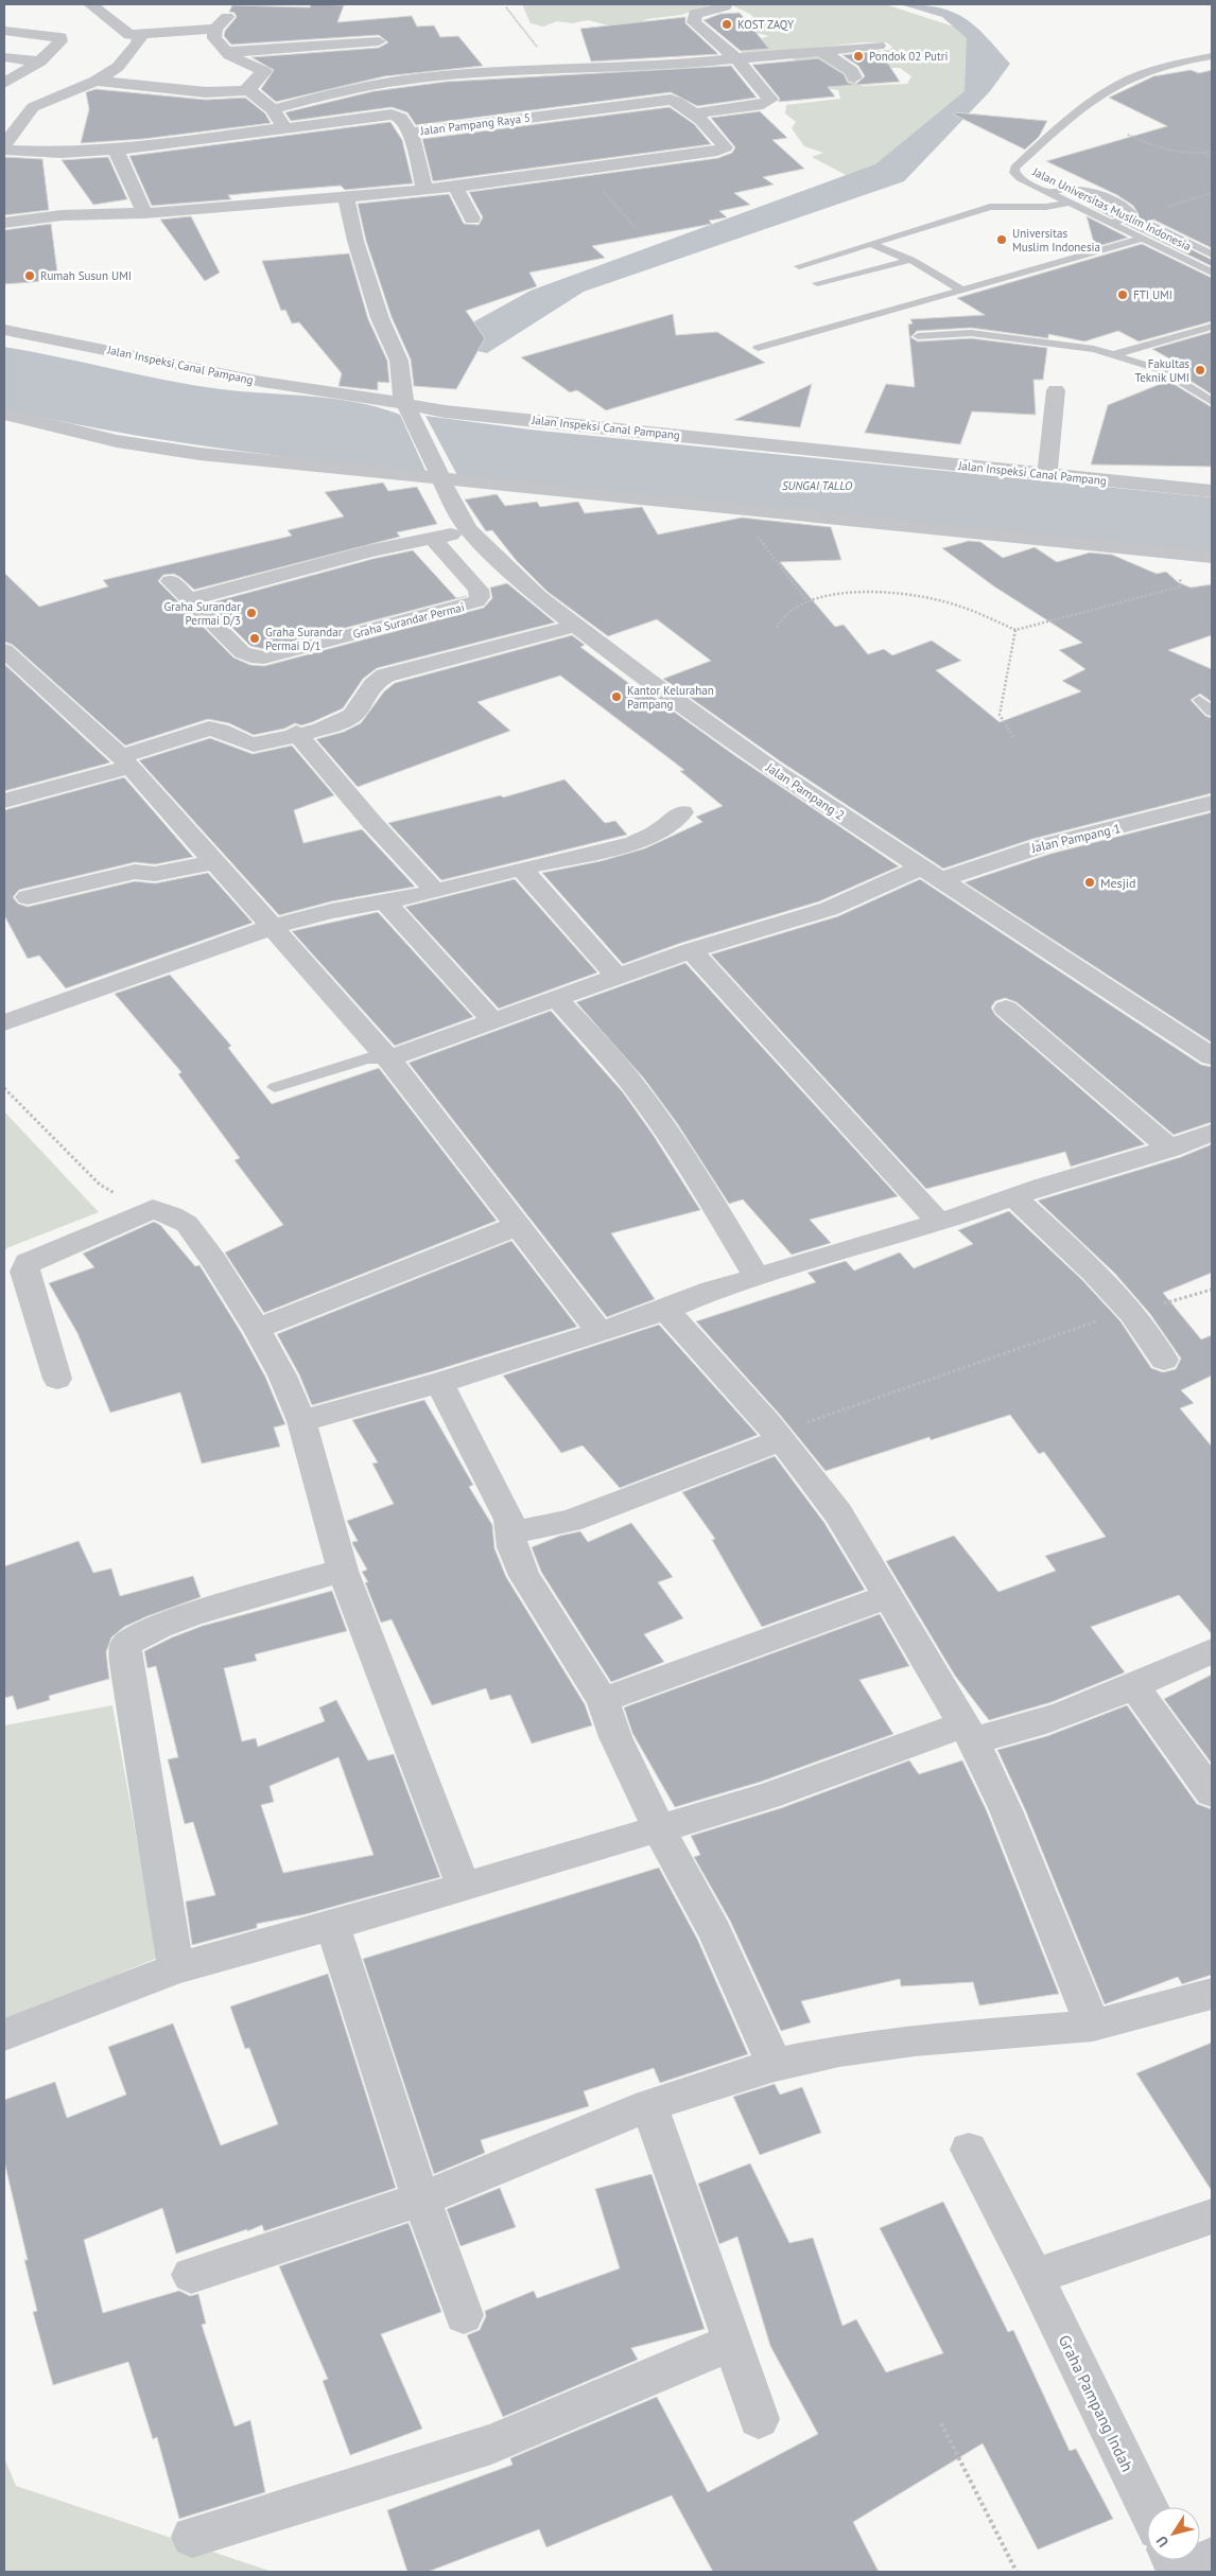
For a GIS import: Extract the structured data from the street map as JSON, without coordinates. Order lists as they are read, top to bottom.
{
  "streets": {
    "street": [
      "Jalan Pampang Raya 5",
      "Jalan Inspeksi Canal Pampang",
      "Graha Surandar Permai",
      "Jalan Pampang 2",
      "Jalan Pampang 1",
      "Graha Pampang Indah"
    ],
    "lane": ["Jalan Universitas Muslim Indonesia"]
  },
  "crossings": [
    ["Jalan Inspeksi Canal Pampang", "Jalan Pampang 2"],
    ["Jalan Pampang 2", "Jalan Pampang 1"]
  ],
  "water": ["SUNGAI TALLO"],
  "places": [
    "KOST ZAQY",
    "Pondok 02 Putri",
    "Universitas Muslim Indonesia",
    "Rumah Susun UMI",
    "FTI UMI",
    "Fakultas Teknik UMI",
    "Graha Surandar Permai D/3",
    "Graha Surandar Permai D/1",
    "Kantor Kelurahan Pampang",
    "Mesjid"
  ],
  "north": "bottom left"
}
